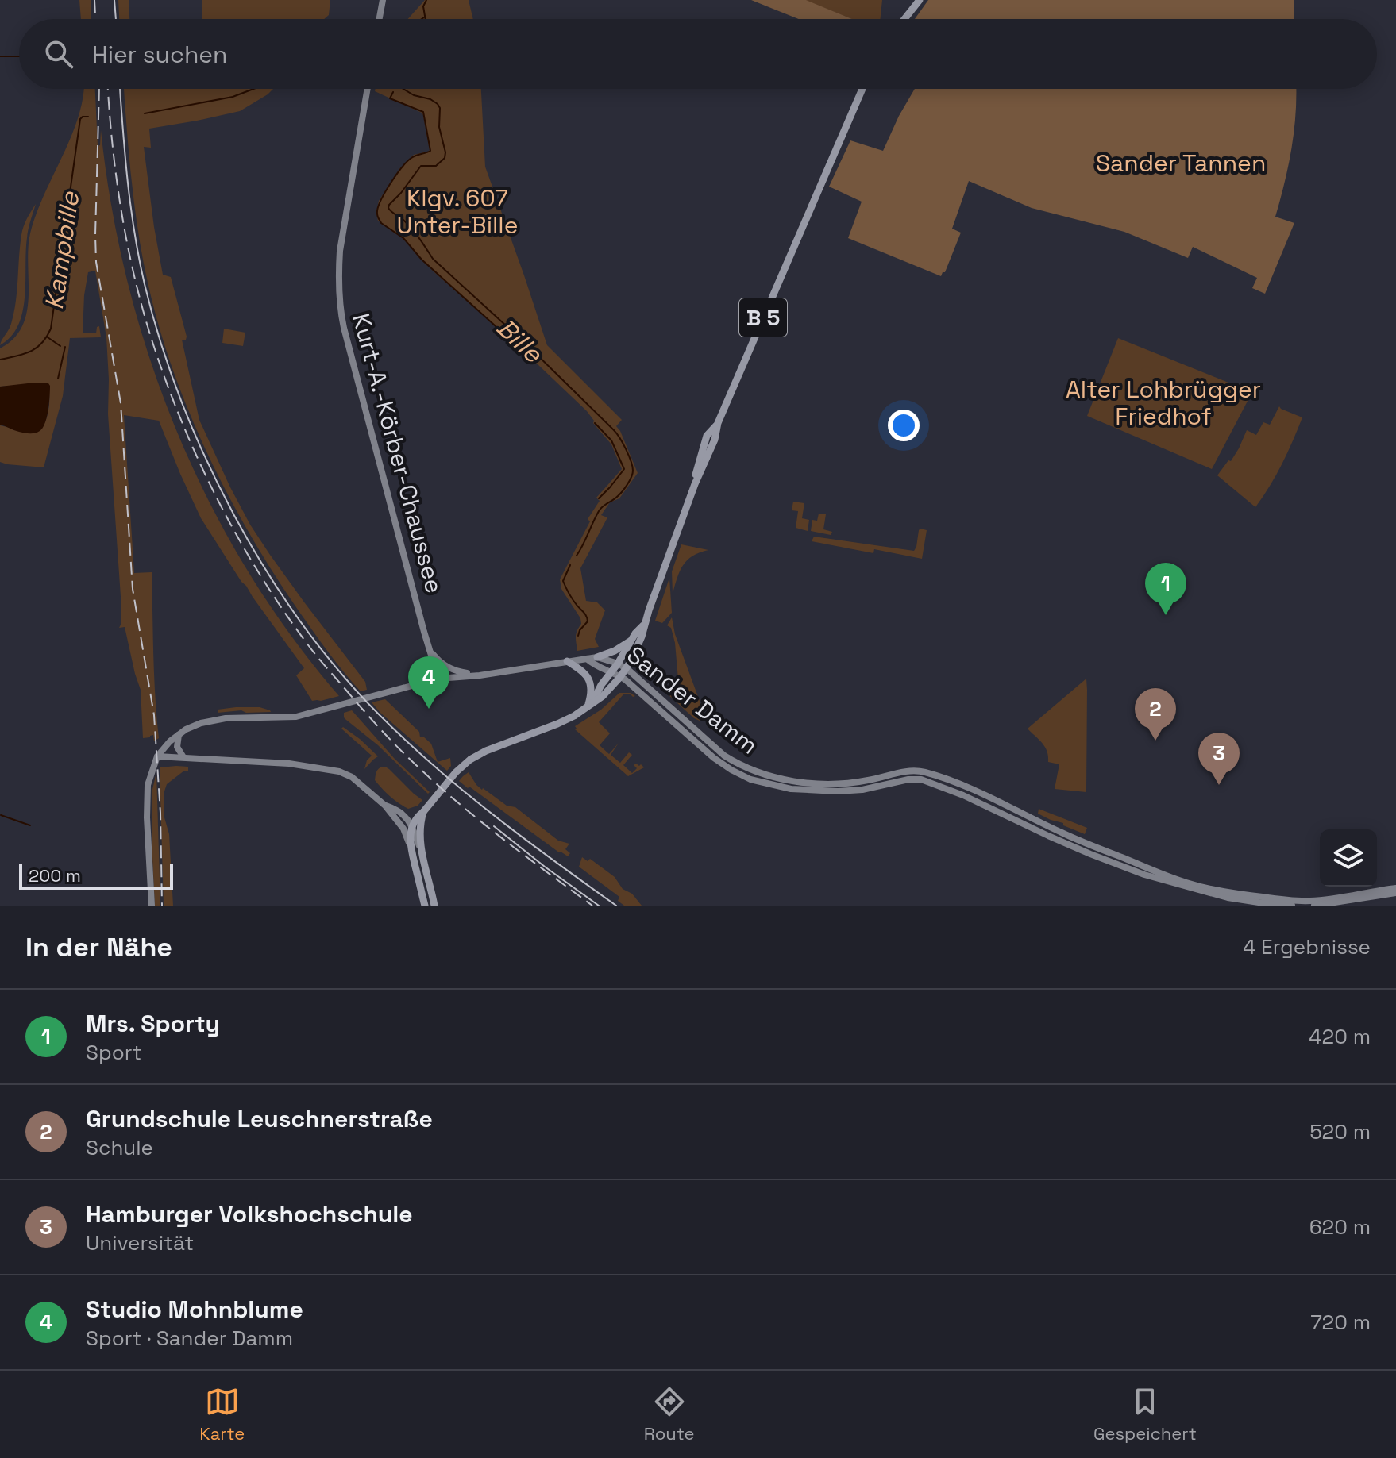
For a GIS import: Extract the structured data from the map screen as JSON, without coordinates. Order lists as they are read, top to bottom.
{
  "streets": {
    "main road": ["B 5", "Kurt-A.-Körber-Chaussee", "Sander Damm"]
  },
  "crossings": [
    ["B 5", "Sander Damm"],
    ["Kurt-A.-Körber-Chaussee", "Sander Damm"]
  ],
  "water": ["Kampbille", "Bille"],
  "parks": ["Sander Tannen", "Klgv. 607 Unter-Bille", "Alter Lohbrügger Friedhof"],
  "scale_bar": "200 m",
  "page": {
    "search": "Hier suchen",
    "pins": [
      "1",
      "4",
      "2",
      "3"
    ],
    "scale": "200 m",
    "heading": ["In der Nähe", "4 Ergebnisse"],
    "list": [
      {
        "mark": "1",
        "name": "Mrs. Sporty",
        "note": "Sport",
        "value": "420 m"
      },
      {
        "mark": "2",
        "name": "Grundschule Leuschnerstraße",
        "note": "Schule",
        "value": "520 m"
      },
      {
        "mark": "3",
        "name": "Hamburger Volkshochschule",
        "note": "Universität",
        "value": "620 m"
      },
      {
        "mark": "4",
        "name": "Studio Mohnblume",
        "note": "Sport · Sander Damm",
        "value": "720 m"
      }
    ],
    "nav": ["Karte", "Route", "Gespeichert"]
  }
}
